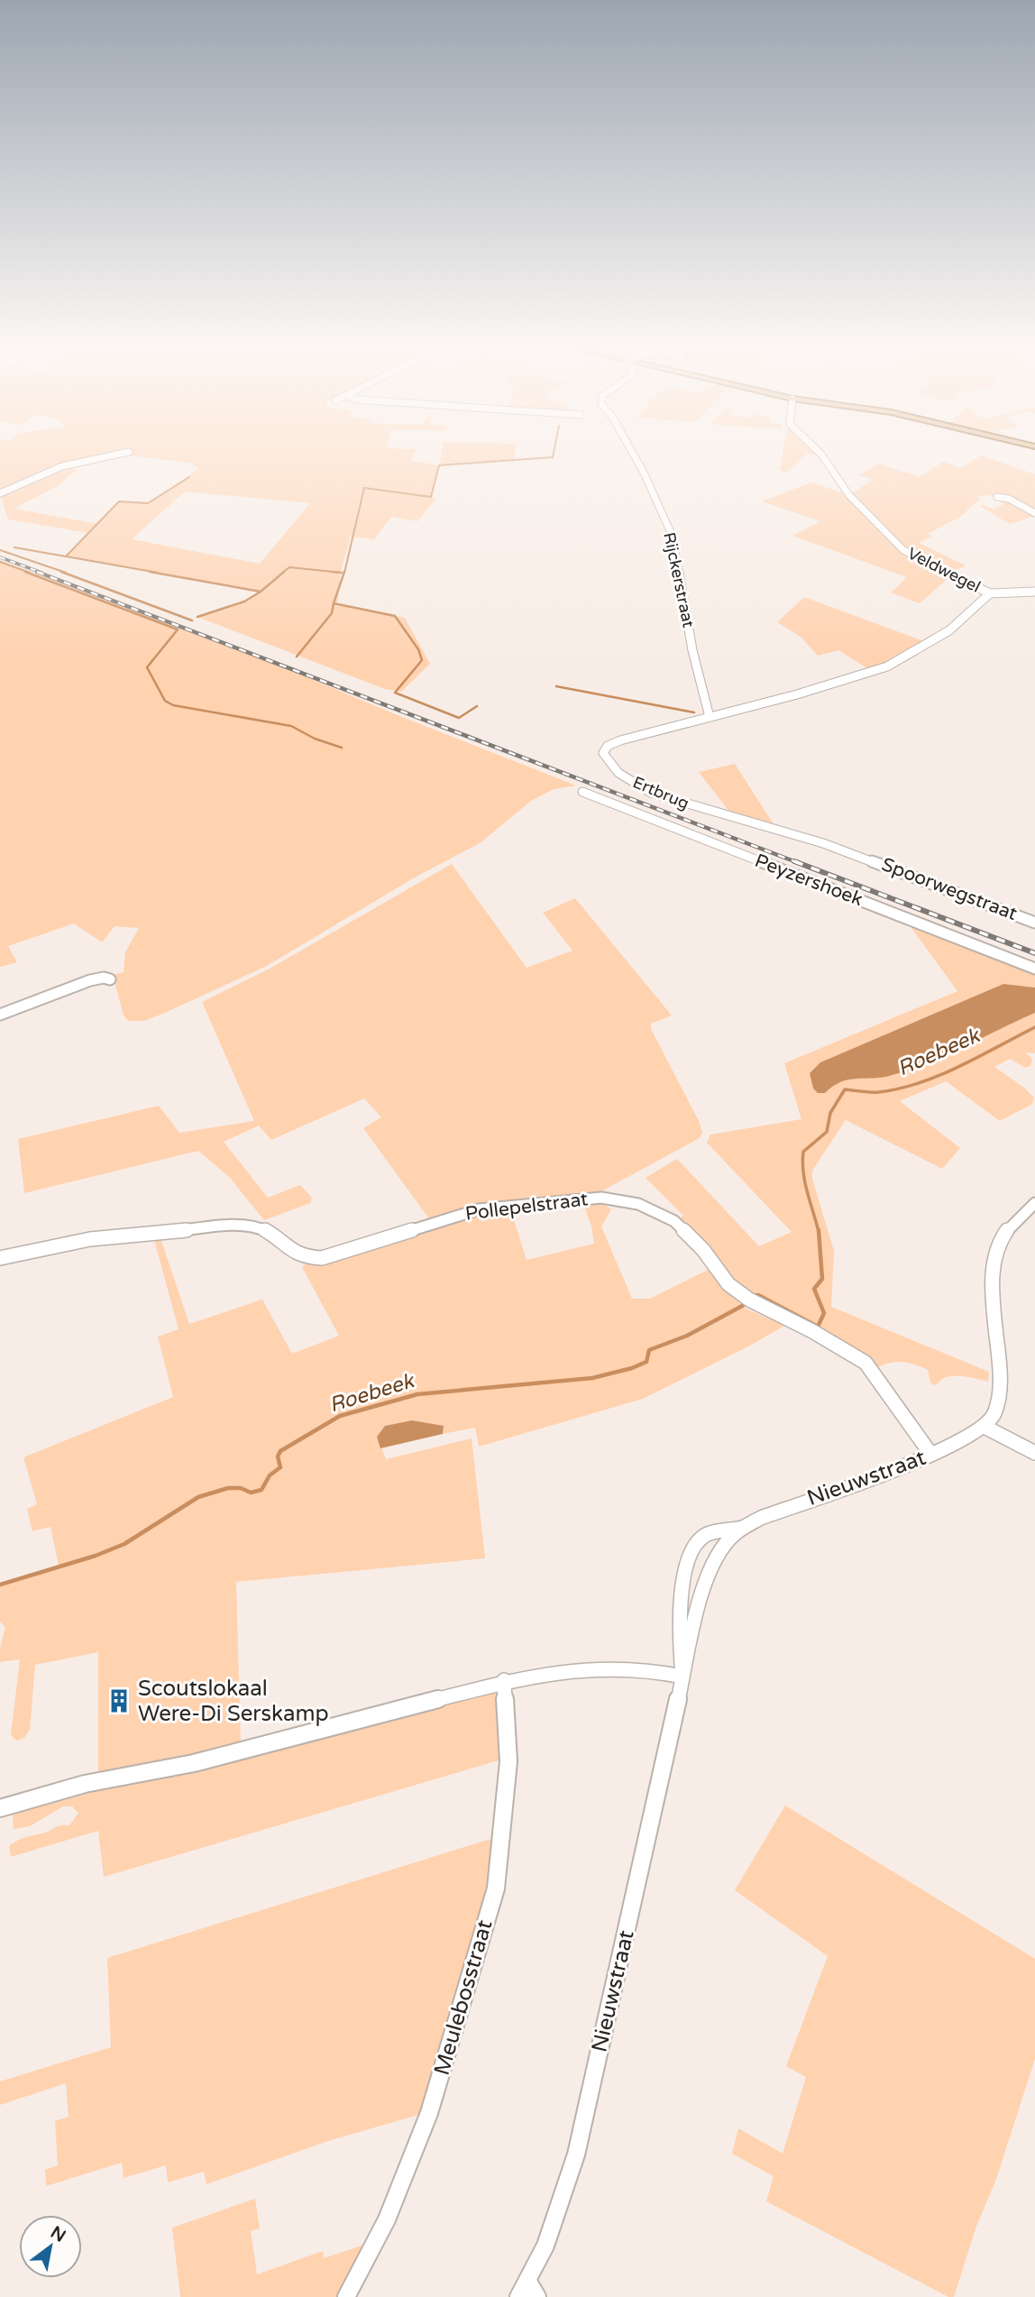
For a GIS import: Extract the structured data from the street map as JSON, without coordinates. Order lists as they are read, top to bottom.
{
  "streets": {
    "street": [
      "Veldwegel",
      "Rijckerstraat",
      "Ertbrug",
      "Peyzershoek",
      "Spoorwegstraat",
      "Pollepelstraat",
      "Nieuwstraat",
      "Meulebosstraat"
    ]
  },
  "crossings": [
    ["Rijckerstraat", "Ertbrug"],
    ["Ertbrug", "Spoorwegstraat"],
    ["Pollepelstraat", "Nieuwstraat"]
  ],
  "water": ["Roebeek"],
  "places": {
    "building": ["Scoutslokaal Were-Di Serskamp"]
  },
  "north": "top right"
}
